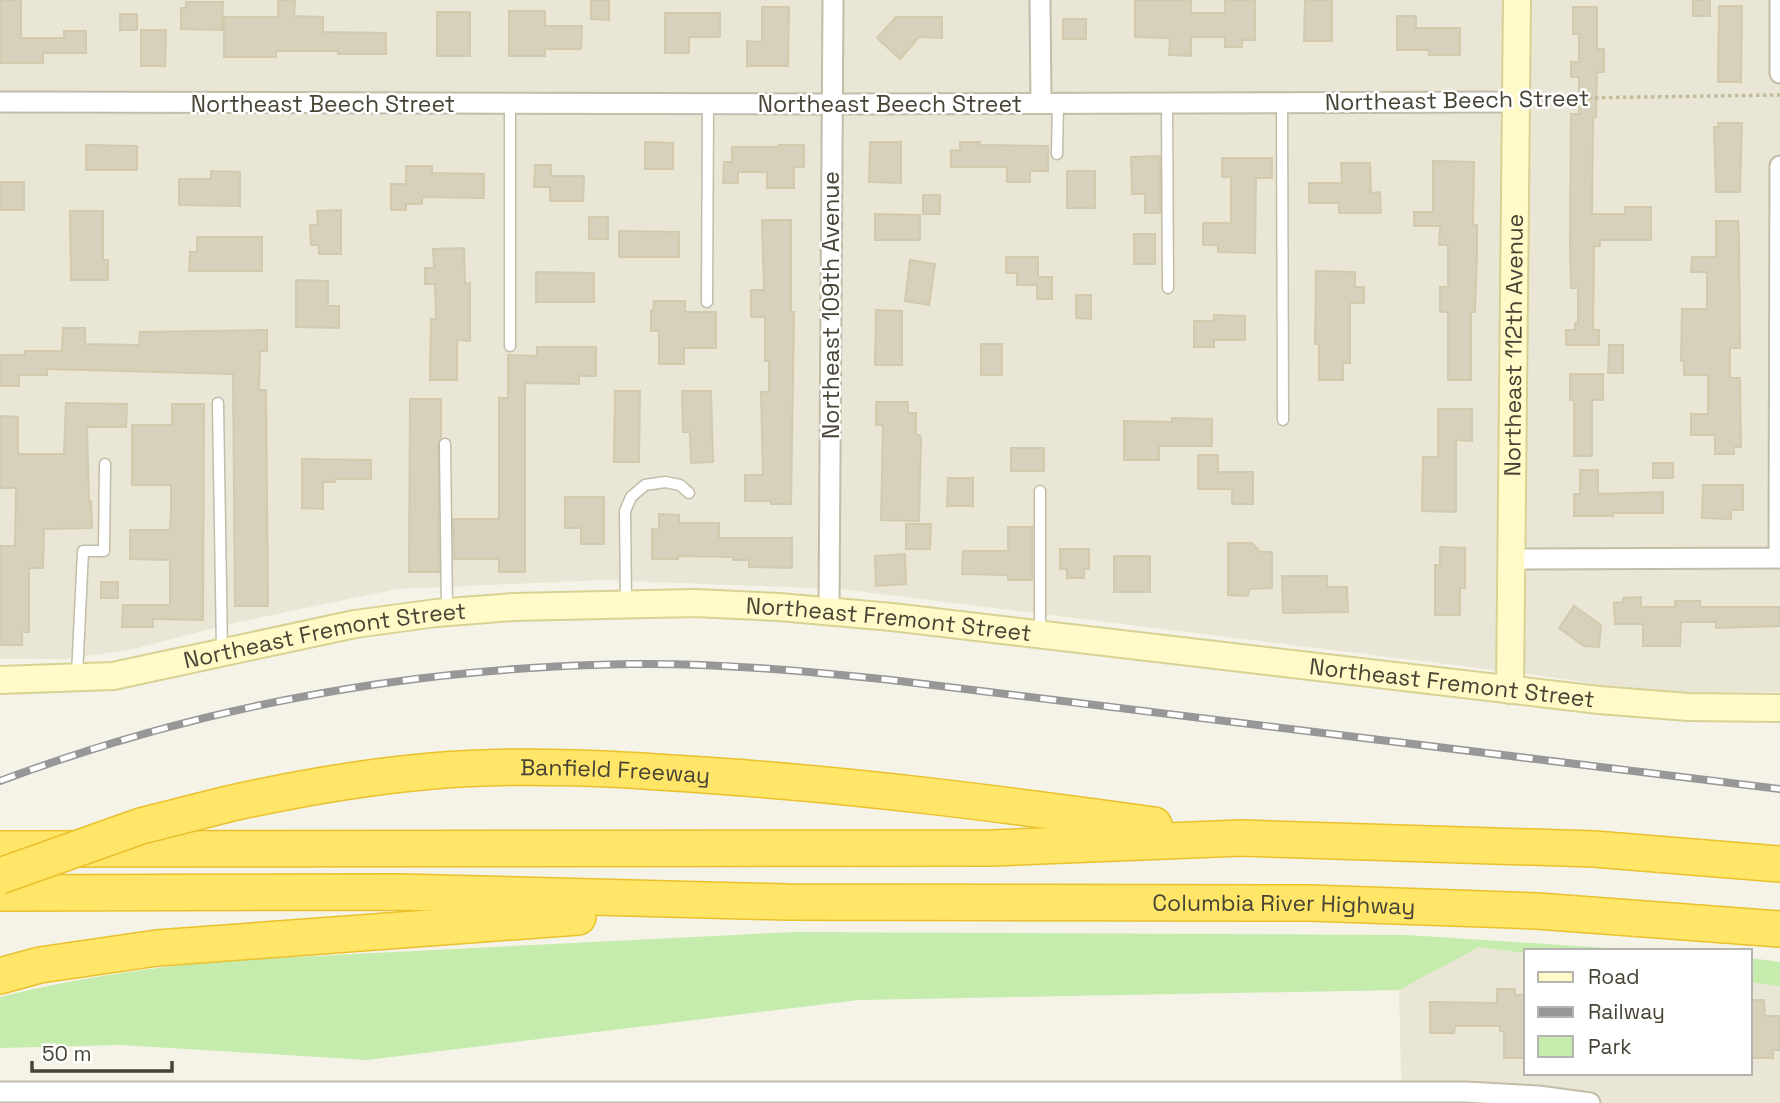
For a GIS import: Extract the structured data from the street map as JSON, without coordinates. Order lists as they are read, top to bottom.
{
  "streets": {
    "highway": ["Banfield Freeway", "Columbia River Highway"],
    "main road": ["Northeast 112th Avenue", "Northeast Fremont Street"],
    "street": ["Northeast Beech Street", "Northeast 109th Avenue"]
  },
  "crossings": [
    ["Northeast Beech Street", "Northeast 109th Avenue"],
    ["Northeast Beech Street", "Northeast 112th Avenue"],
    ["Northeast 109th Avenue", "Northeast Fremont Street"],
    ["Northeast 112th Avenue", "Northeast Fremont Street"]
  ],
  "legend": ["Road", "Railway", "Park"],
  "scale_bar": "50 m"
}
